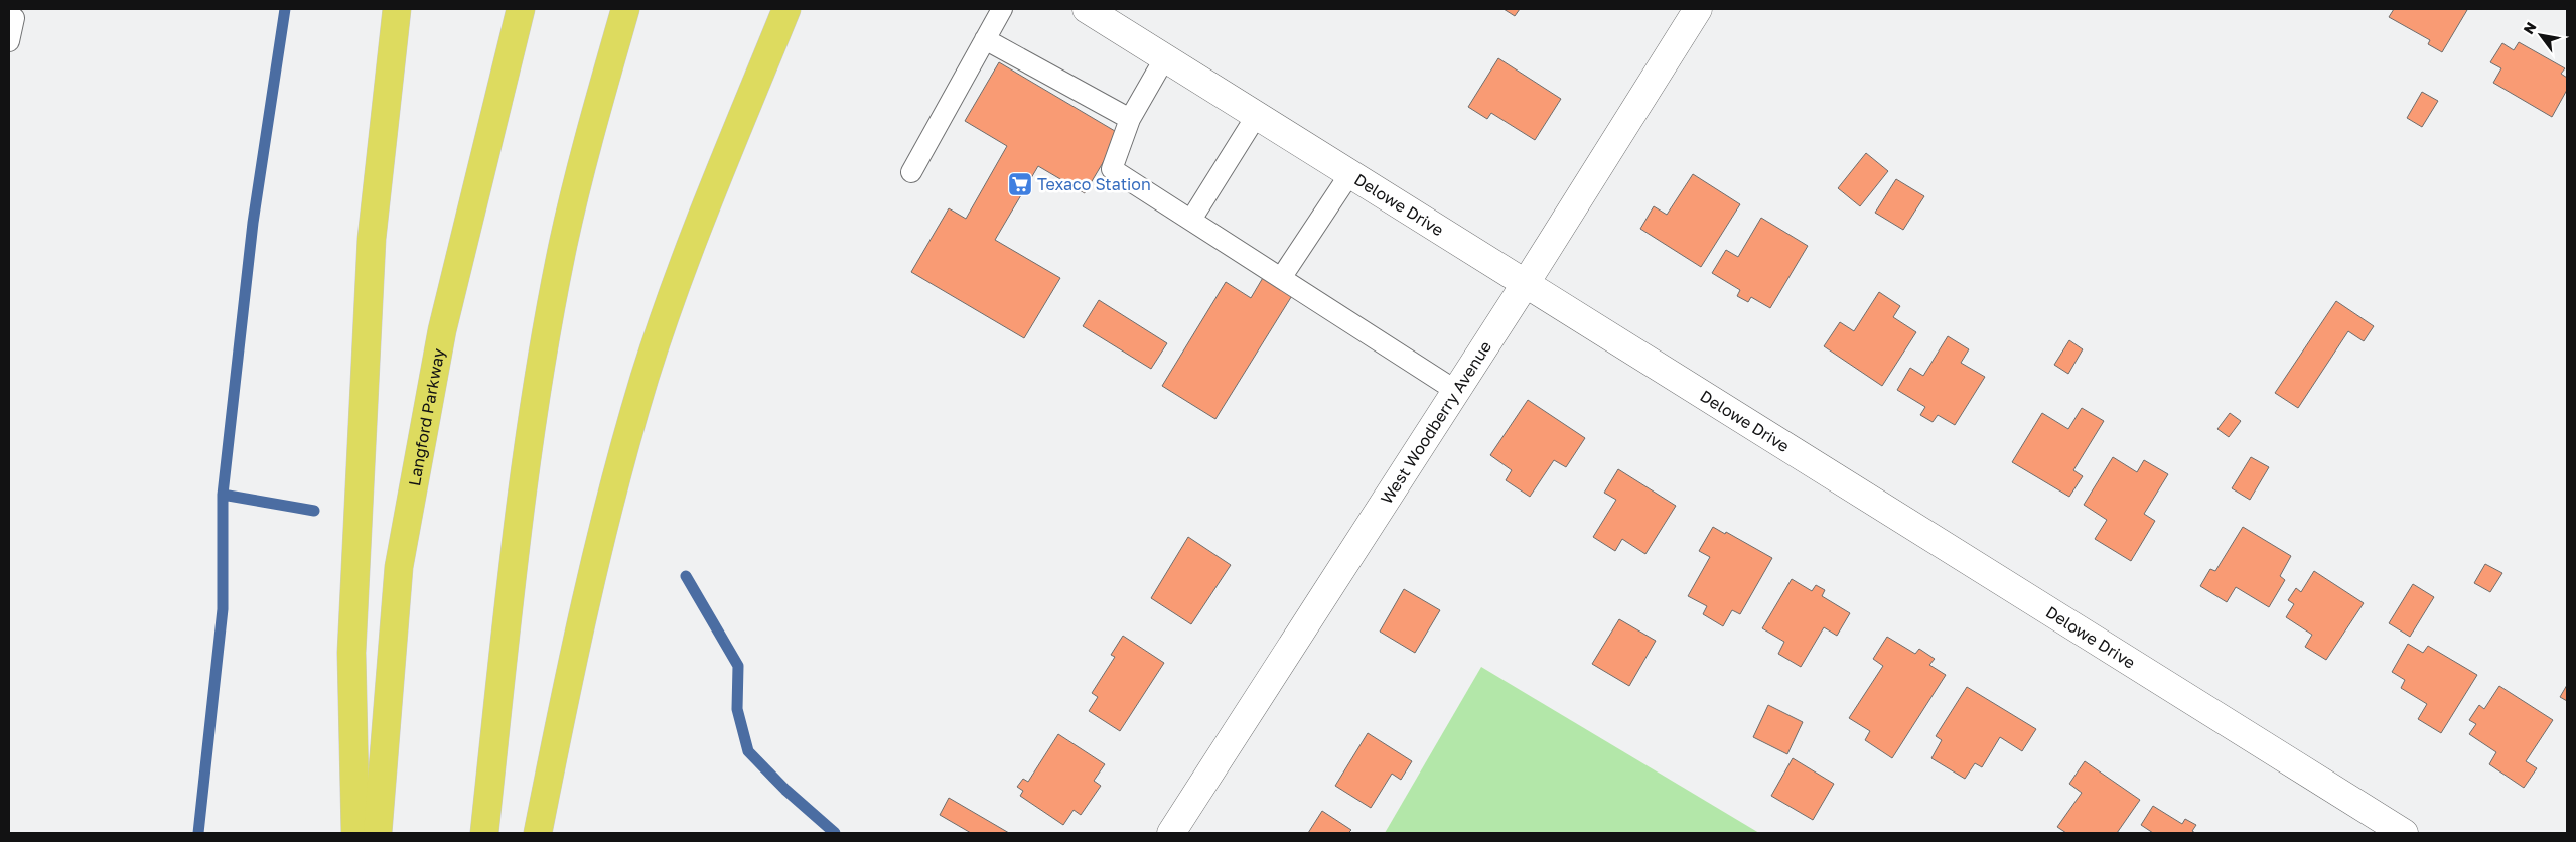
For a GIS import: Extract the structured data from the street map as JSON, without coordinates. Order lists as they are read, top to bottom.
{
  "streets": {
    "highway": ["Langford Parkway"],
    "street": ["Delowe Drive", "West Woodberry Avenue"]
  },
  "crossings": [
    ["Delowe Drive", "West Woodberry Avenue"]
  ],
  "places": {
    "supermarket": ["Texaco Station"]
  },
  "north": "top left"
}
